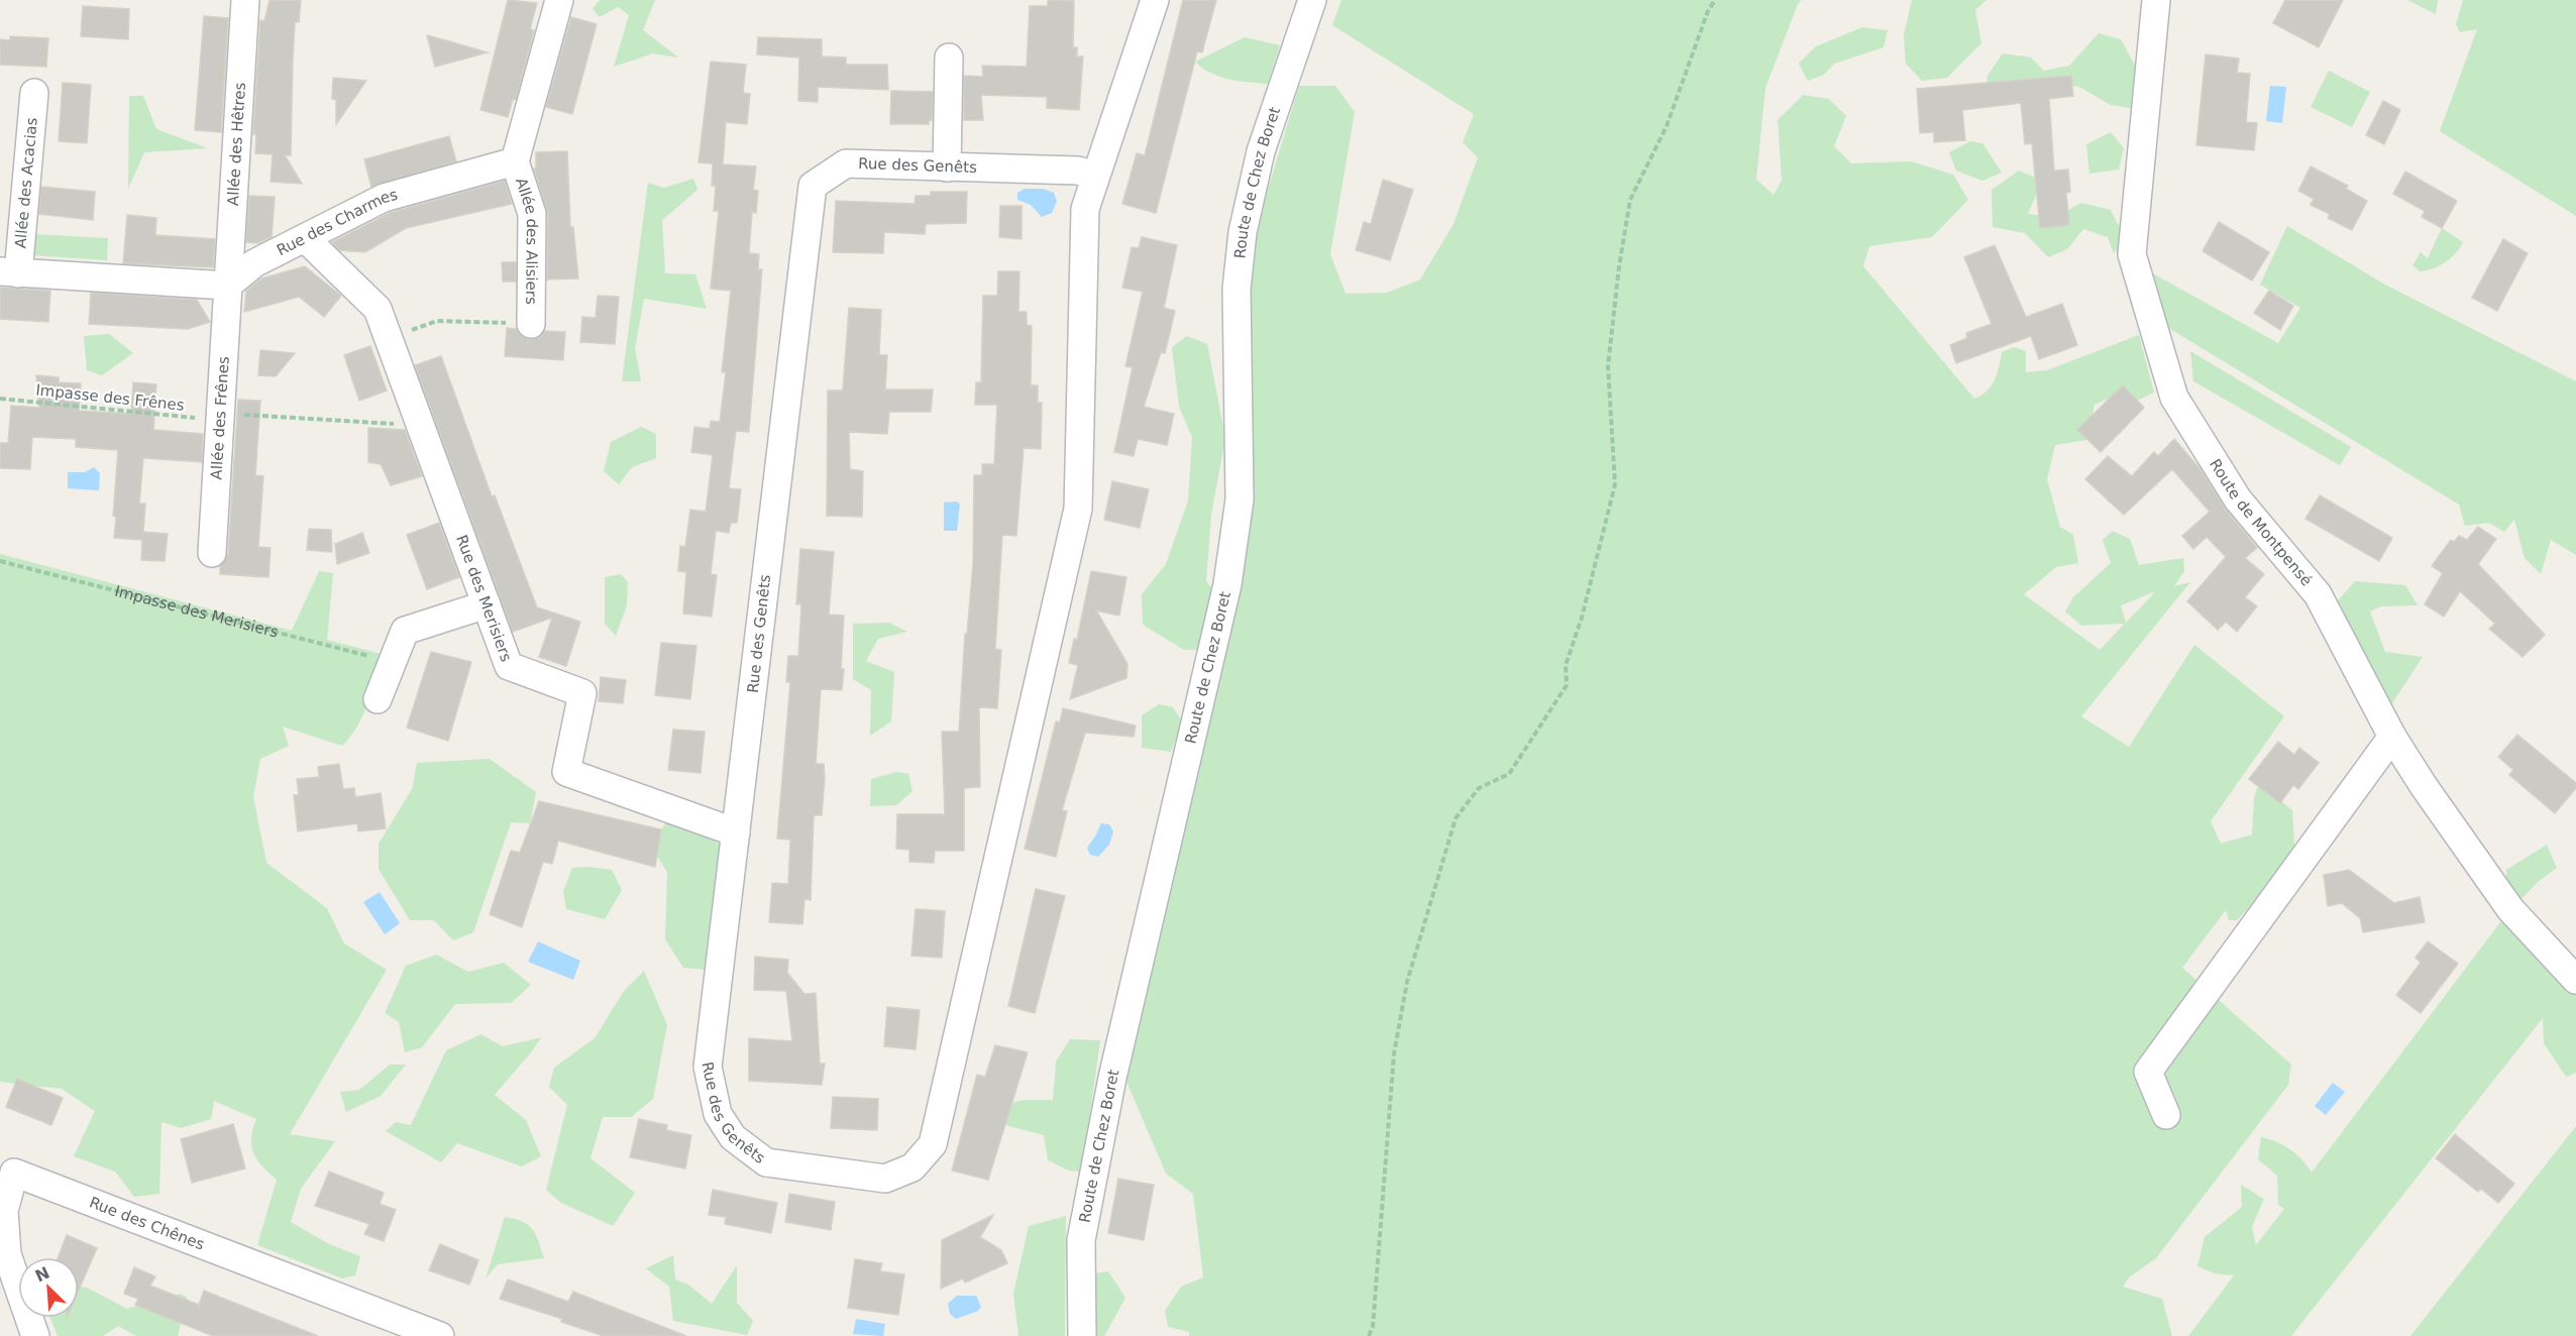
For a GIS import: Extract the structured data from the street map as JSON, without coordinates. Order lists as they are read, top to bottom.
{
  "streets": {
    "street": [
      "Allée des Hêtres",
      "Rue des Genêts",
      "Allée des Acacias",
      "Route de Chez Boret",
      "Rue des Charmes",
      "Allée des Alisiers",
      "Allée des Frênes",
      "Route de Montpensé",
      "Rue des Merisiers",
      "Rue des Chênes"
    ],
    "path": ["Impasse des Frênes", "Impasse des Merisiers"]
  },
  "crossings": [
    ["Allée des Hêtres", "Rue des Charmes"],
    ["Allée des Hêtres", "Allée des Frênes"],
    ["Rue des Genêts", "Rue des Merisiers"],
    ["Rue des Charmes", "Allée des Alisiers"],
    ["Rue des Charmes", "Allée des Frênes"],
    ["Rue des Charmes", "Rue des Merisiers"],
    ["Impasse des Frênes", "Allée des Frênes"],
    ["Impasse des Frênes", "Rue des Merisiers"]
  ],
  "north": "top left"
}
